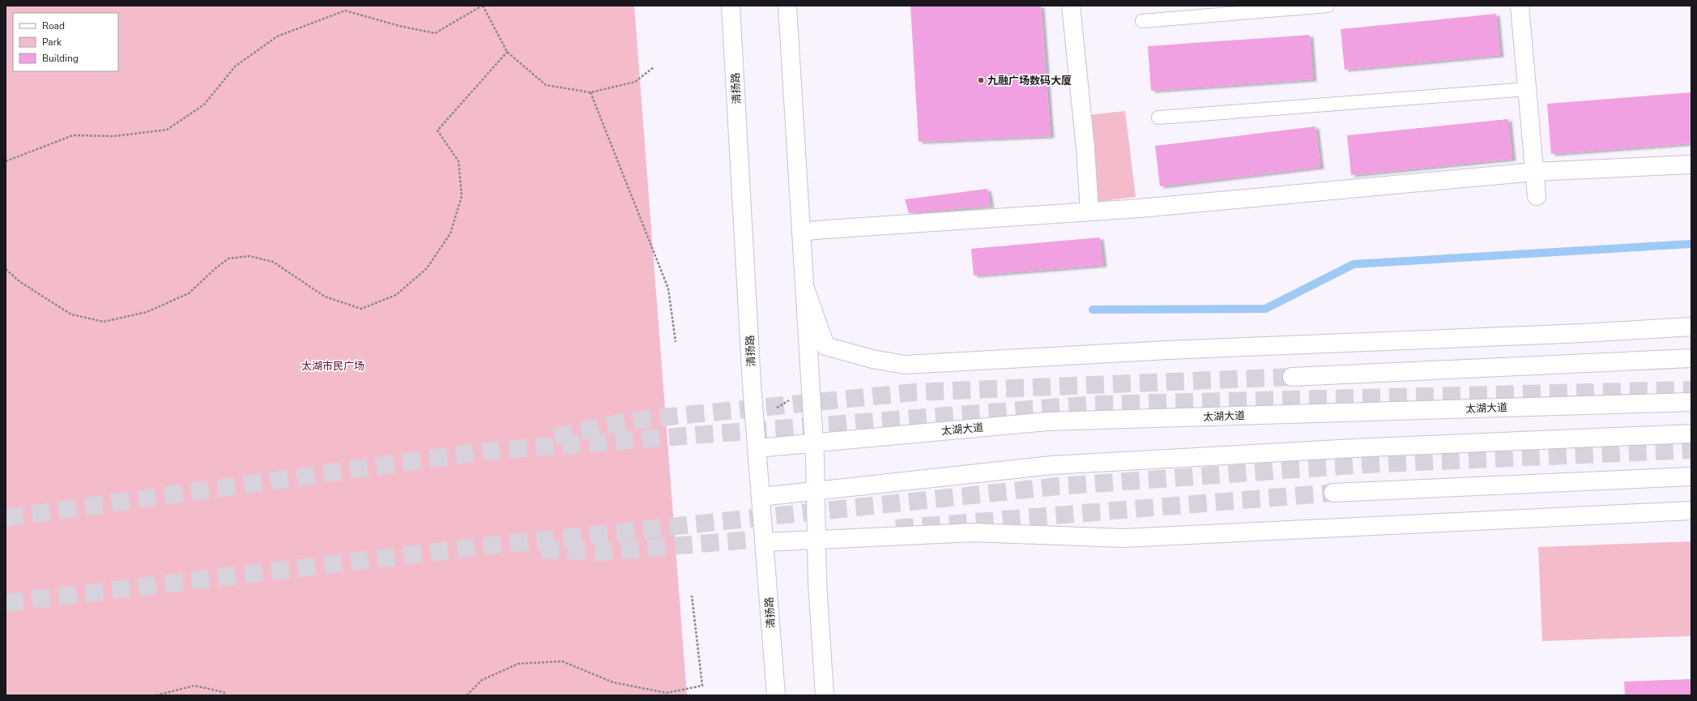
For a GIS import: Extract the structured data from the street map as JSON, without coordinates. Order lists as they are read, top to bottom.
{
  "streets": {
    "main road": ["清扬路", "太湖大道"]
  },
  "crossings": [
    ["清扬路", "太湖大道"]
  ],
  "parks": ["太湖市民广场"],
  "places": ["九融广场数码大厦"],
  "legend": ["Road", "Park", "Building"]
}
